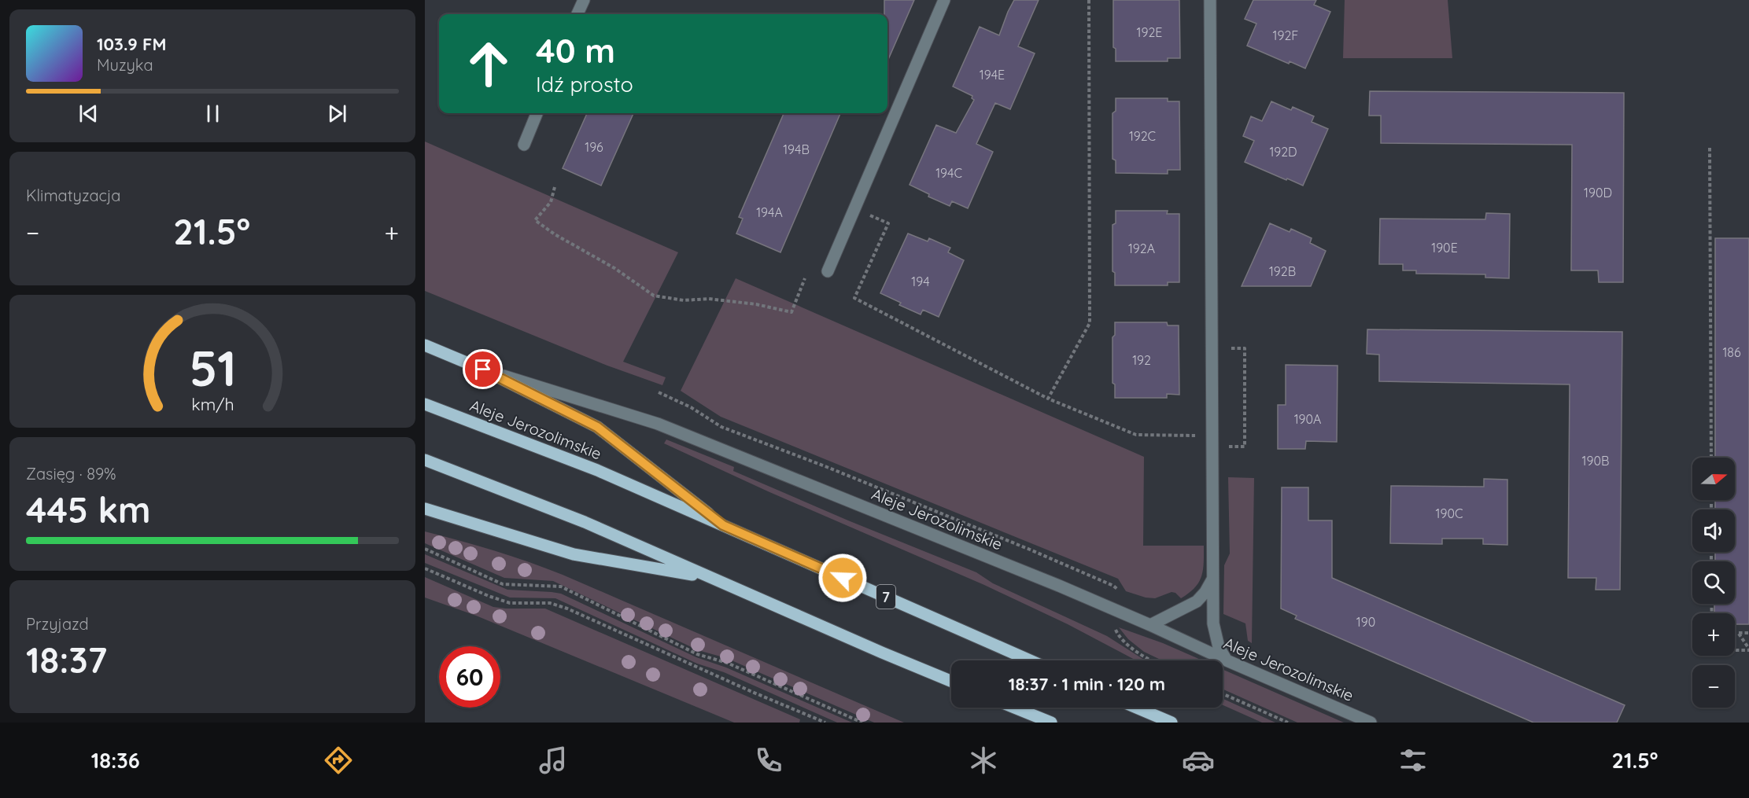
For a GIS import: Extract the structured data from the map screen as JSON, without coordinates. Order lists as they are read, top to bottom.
{
  "streets": {
    "main road": ["Aleje Jerozolimskie", "7"]
  },
  "house_numbers": [
    "192E",
    "192F",
    "194E",
    "192C",
    "196",
    "194B",
    "192D",
    "194C",
    "190D",
    "194A",
    "190E",
    "192A",
    "192B",
    "194",
    "186",
    "192",
    "190A",
    "190B",
    "190C",
    "190"
  ],
  "north": "right",
  "page": {
    "turn": ["40 m", "Idź prosto"],
    "song": ["103.9 FM", "Muzyka"],
    "tile": [
      "Klimatyzacja",
      ["Zasięg · 89%", "445 km"],
      ["Przyjazd", "18:37"]
    ],
    "heat": ["−", "21.5°", "+"],
    "map_buttons": ["+", "−"],
    "limit": "60",
    "trip": "18:37 · 1 min · 120 m",
    "tabs": ["18:36", "21.5°"],
    "gauge": ["51", "km/h"]
  }
}
